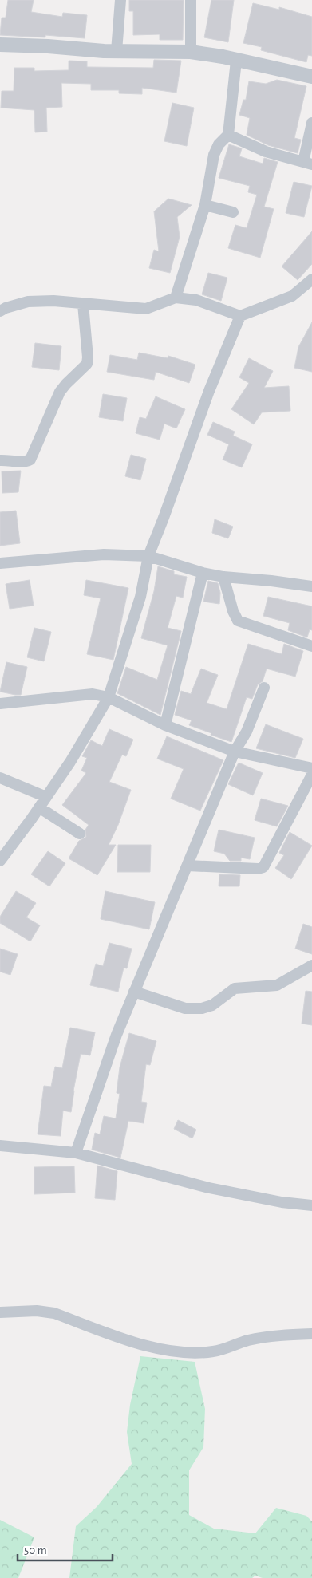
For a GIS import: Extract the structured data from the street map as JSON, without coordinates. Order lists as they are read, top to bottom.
{
  "scale_bar": "50 m"
}
